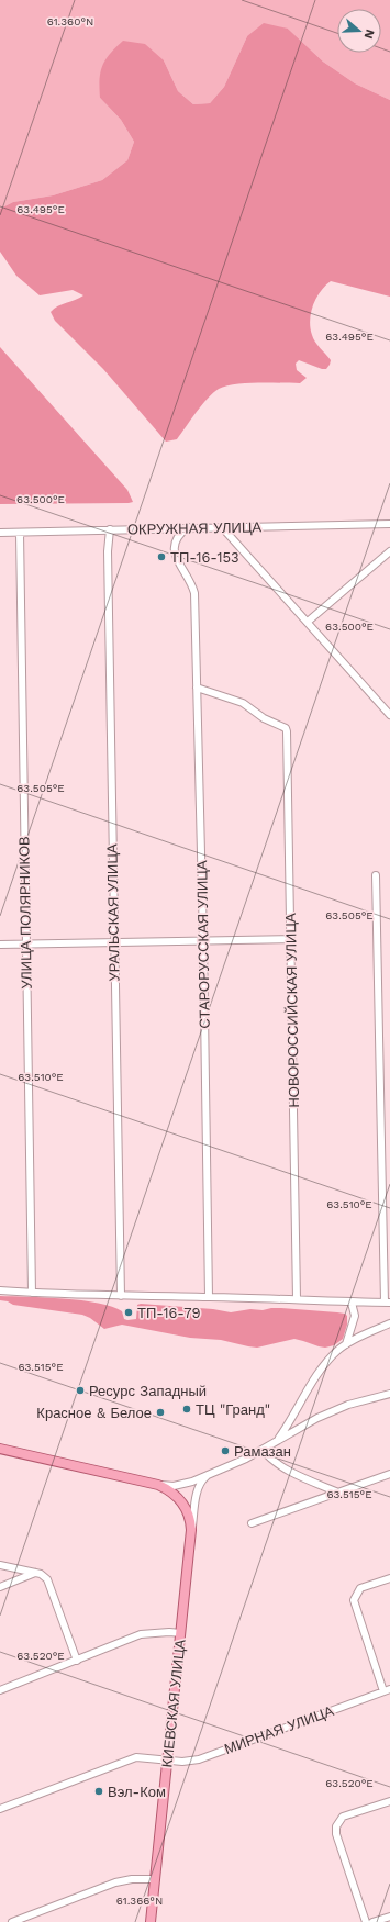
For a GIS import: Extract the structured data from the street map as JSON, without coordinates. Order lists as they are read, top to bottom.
{
  "streets": {
    "main road": ["КИЕВСКАЯ УЛИЦА"],
    "street": [
      "ОКРУЖНАЯ УЛИЦА",
      "УЛИЦА ПОЛЯРНИКОВ",
      "УРАЛЬСКАЯ УЛИЦА",
      "СТАРОРУССКАЯ УЛИЦА",
      "НОВОРОССИЙСКАЯ УЛИЦА",
      "МИРНАЯ УЛИЦА"
    ]
  },
  "crossings": [
    ["ОКРУЖНАЯ УЛИЦА", "УЛИЦА ПОЛЯРНИКОВ"],
    ["ОКРУЖНАЯ УЛИЦА", "УРАЛЬСКАЯ УЛИЦА"],
    ["ОКРУЖНАЯ УЛИЦА", "СТАРОРУССКАЯ УЛИЦА"],
    ["СТАРОРУССКАЯ УЛИЦА", "НОВОРОССИЙСКАЯ УЛИЦА"],
    ["КИЕВСКАЯ УЛИЦА", "МИРНАЯ УЛИЦА"]
  ],
  "places": [
    "ТП-16-153",
    "ТП-16-79",
    "Ресурс Западный",
    "ТЦ \"Гранд\"",
    "Красное & Белое",
    "Рамазан",
    "Вэл-Ком"
  ],
  "north": "right",
  "coordinates": [
    "61.360°N",
    "63.495°E",
    "63.500°E",
    "63.505°E",
    "63.510°E",
    "63.515°E",
    "63.520°E",
    "61.366°N"
  ]
}
